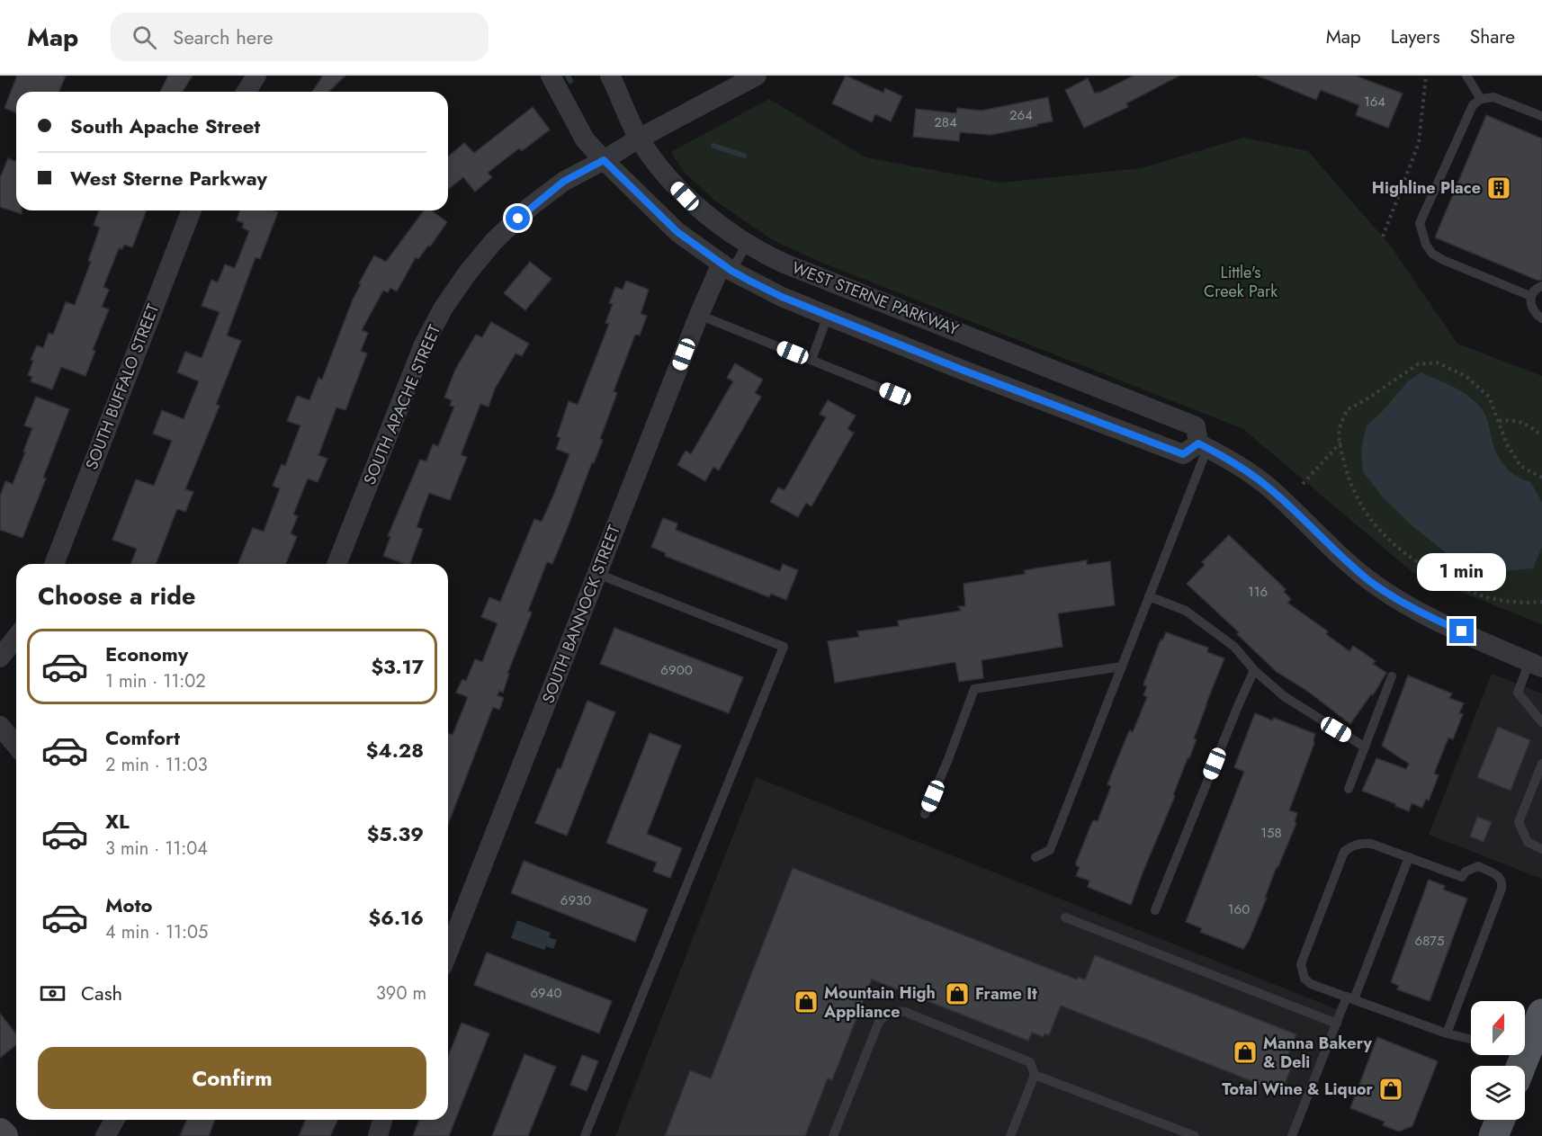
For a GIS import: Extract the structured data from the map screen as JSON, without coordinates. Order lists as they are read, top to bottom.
{
  "streets": {
    "street": [
      "WEST STERNE PARKWAY",
      "SOUTH BUFFALO STREET",
      "SOUTH APACHE STREET",
      "SOUTH BANNOCK STREET"
    ]
  },
  "crossings": [
    ["WEST STERNE PARKWAY", "SOUTH APACHE STREET"],
    ["WEST STERNE PARKWAY", "SOUTH BANNOCK STREET"]
  ],
  "parks": ["Little's Creek Park"],
  "places": {
    "building": ["Highline Place"],
    "shop": [
      "Frame It",
      "Mountain High Appliance",
      "Manna Bakery & Deli",
      "Total Wine & Liquor"
    ]
  },
  "house_numbers": [
    "164",
    "264",
    "284",
    "116",
    "6900",
    "158",
    "6930",
    "160",
    "6875",
    "6940"
  ],
  "north": "top",
  "page": {
    "header": "Map",
    "search": "Search here",
    "nav": ["Map", "Layers", "Share"],
    "banner": ["South Apache Street", "West Sterne Parkway"],
    "bubble": "1 min",
    "heading": "Choose a ride",
    "list": [
      {
        "name": "Economy",
        "note": "1 min · 11:02",
        "value": "$3.17"
      },
      {
        "name": "Comfort",
        "note": "2 min · 11:03",
        "value": "$4.28"
      },
      {
        "name": "XL",
        "note": "3 min · 11:04",
        "value": "$5.39"
      },
      {
        "name": "Moto",
        "note": "4 min · 11:05",
        "value": "$6.16"
      }
    ],
    "pay": ["Cash", "390 m"],
    "buttons": "Confirm"
  }
}
